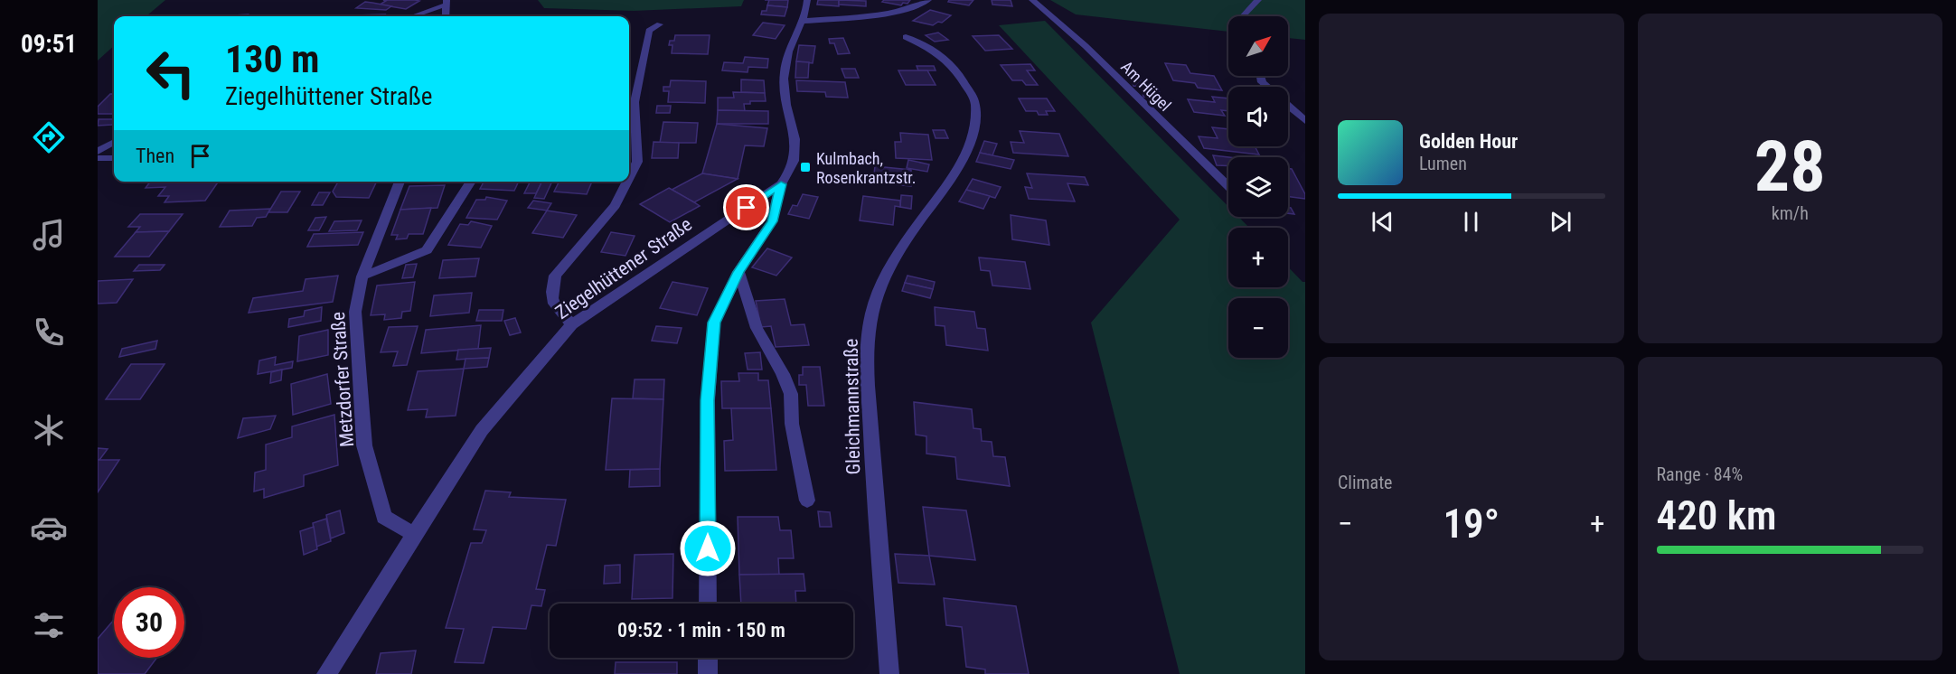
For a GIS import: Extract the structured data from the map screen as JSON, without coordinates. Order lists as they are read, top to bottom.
{
  "streets": {
    "street": [
      "Am Hügel",
      "Ziegelhüttener Straße",
      "Metzdorfer Straße",
      "Gleichmannstraße"
    ]
  },
  "crossings": [
    ["Ziegelhüttener Straße", "Metzdorfer Straße"]
  ],
  "places": {
    "transit": ["Kulmbach, Rosenkrantzstr."]
  },
  "north": "top right",
  "page": {
    "tabs": "09:51",
    "tile": [
      ["28", "km/h"],
      "Climate",
      ["Range · 84%", "420 km"]
    ],
    "map_buttons": ["+", "−"],
    "turn": ["130 m", "Ziegelhüttener Straße"],
    "song": ["Golden Hour", "Lumen"],
    "then": "Then",
    "heat": ["−", "19°", "+"],
    "limit": "30",
    "trip": "09:52 · 1 min · 150 m"
  }
}
